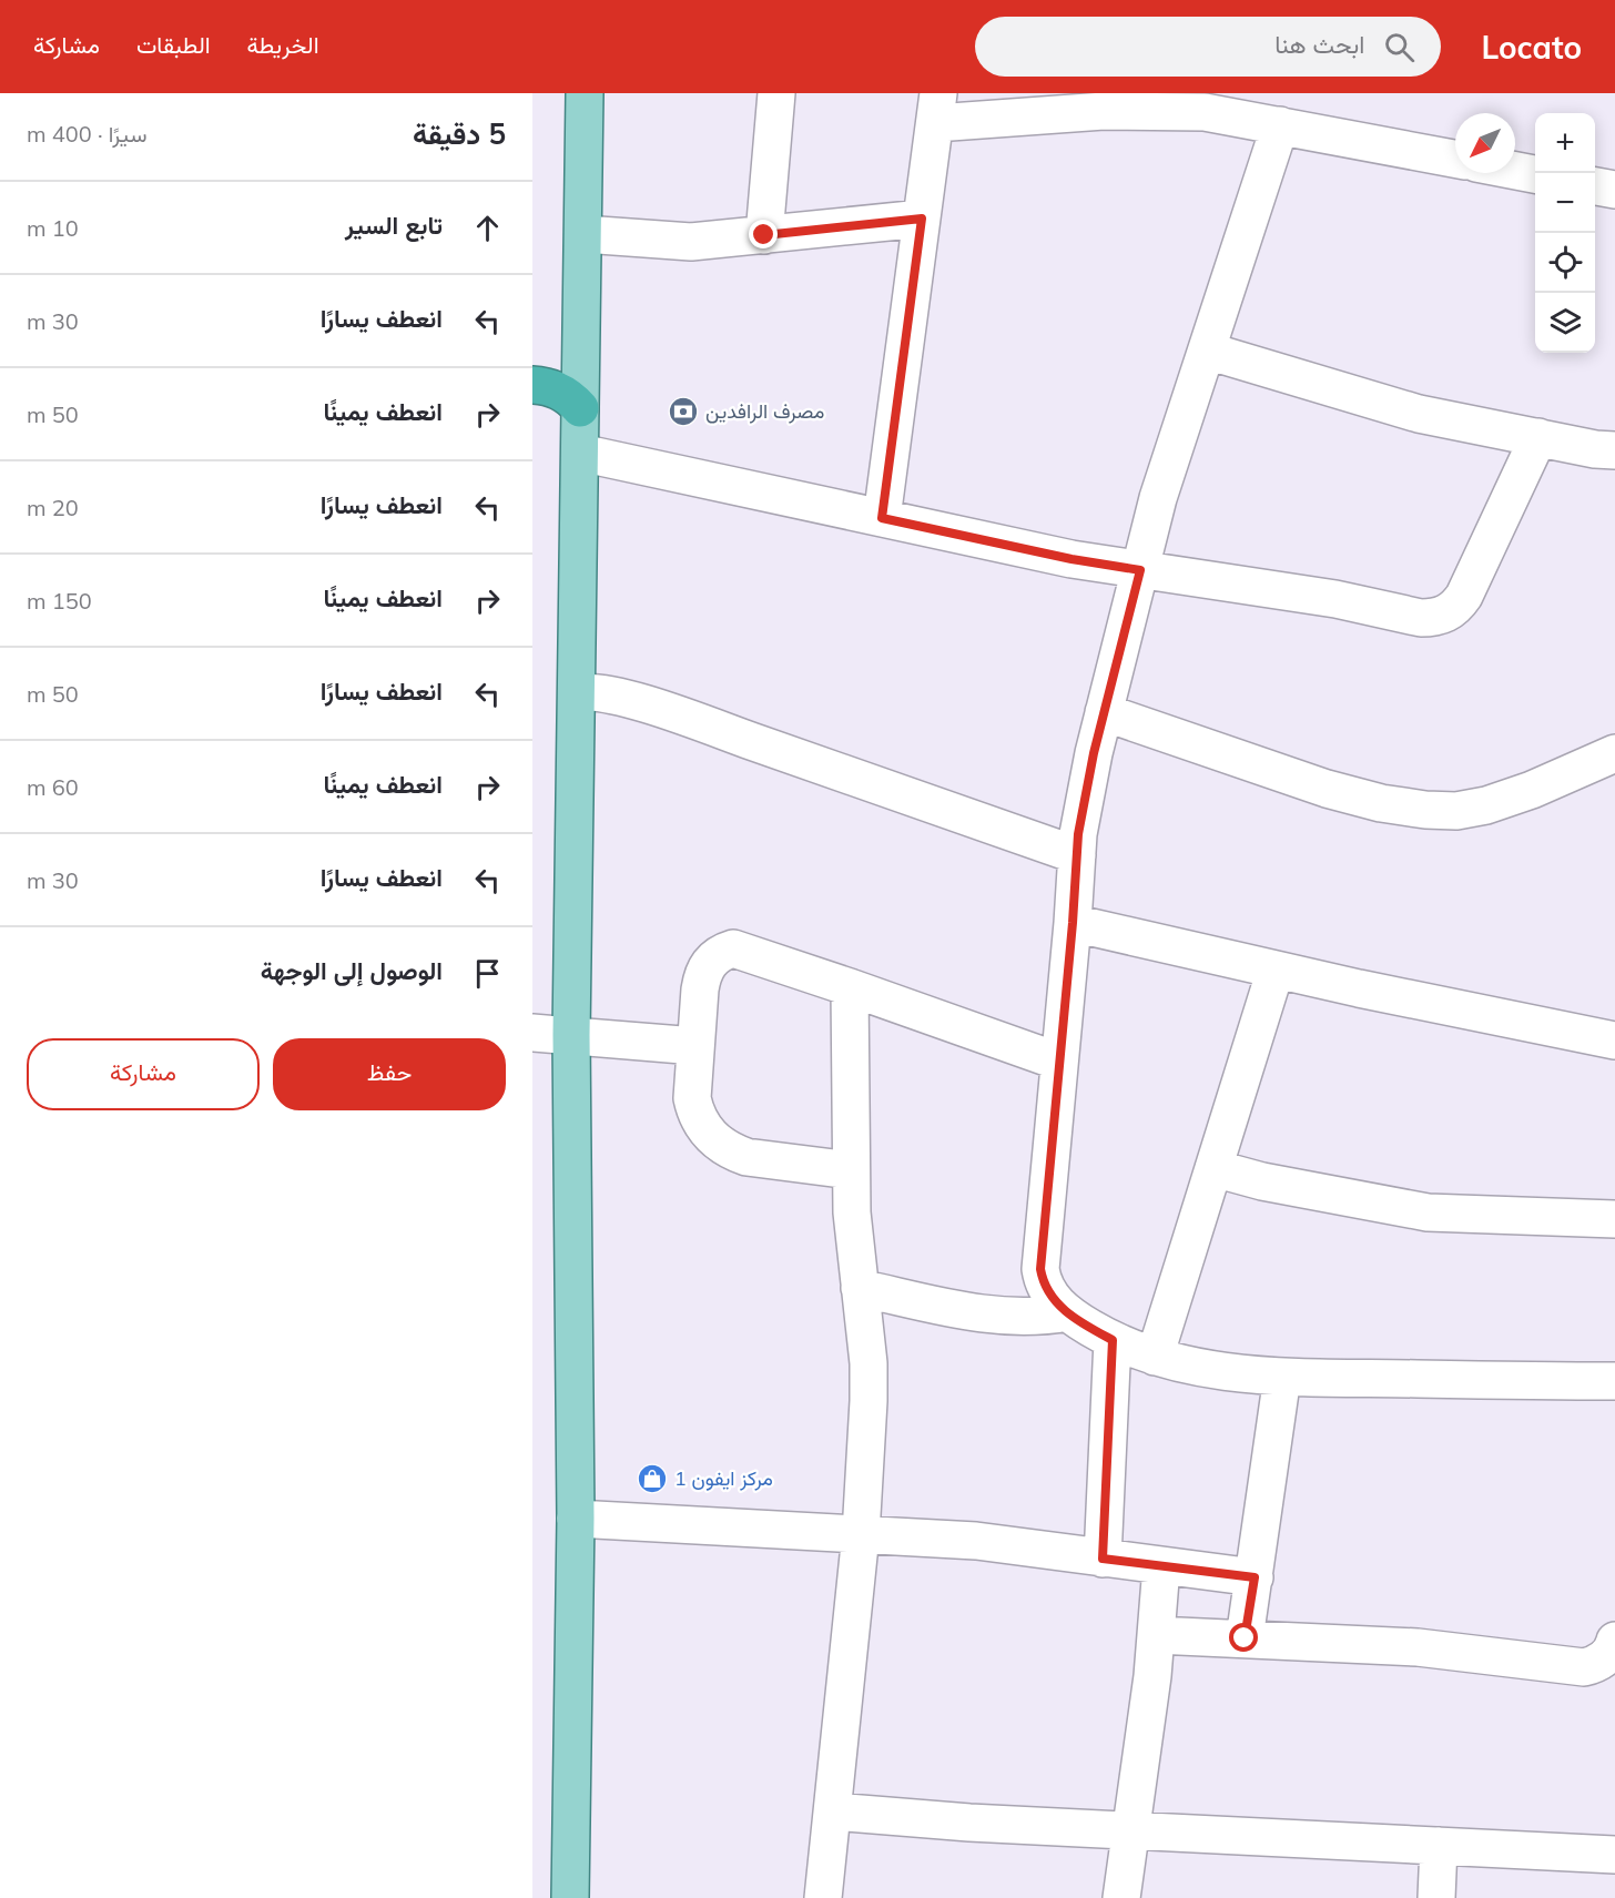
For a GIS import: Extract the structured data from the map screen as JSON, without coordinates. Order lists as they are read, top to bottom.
{
  "places": {
    "bank": ["مصرف الرافدين"],
    "shop": ["مركز ايفون 1"]
  },
  "north": "bottom left",
  "page": {
    "header": "Locato",
    "search": "ابحث هنا",
    "nav": ["الخريطة", "الطبقات", "مشاركة"],
    "heading": ["5 دقيقة", "سيرًا · 400 m"],
    "map_buttons": ["+", "−"],
    "list": [
      ["تابع السير", "10 m"],
      ["انعطف يسارًا", "30 m"],
      ["انعطف يمينًا", "50 m"],
      ["انعطف يسارًا", "20 m"],
      ["انعطف يمينًا", "150 m"],
      ["انعطف يسارًا", "50 m"],
      ["انعطف يمينًا", "60 m"],
      ["انعطف يسارًا", "30 m"],
      "الوصول إلى الوجهة"
    ],
    "buttons": ["حفظ", "مشاركة"]
  }
}
